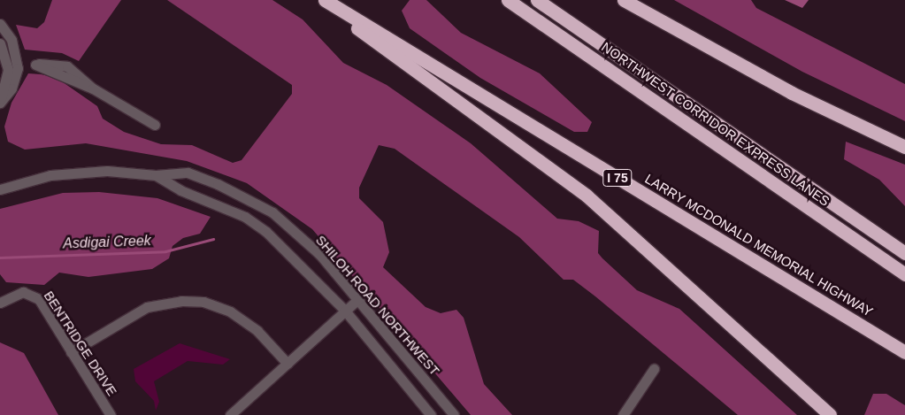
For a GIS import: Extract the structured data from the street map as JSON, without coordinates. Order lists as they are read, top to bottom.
{
  "streets": {
    "highway": ["NORTHWEST CORRIDOR EXPRESS LANES", "I 75", "LARRY MCDONALD MEMORIAL HIGHWAY"],
    "street": ["SHILOH ROAD NORTHWEST", "BENTRIDGE DRIVE"]
  },
  "water": ["Asdigai Creek"]
}
